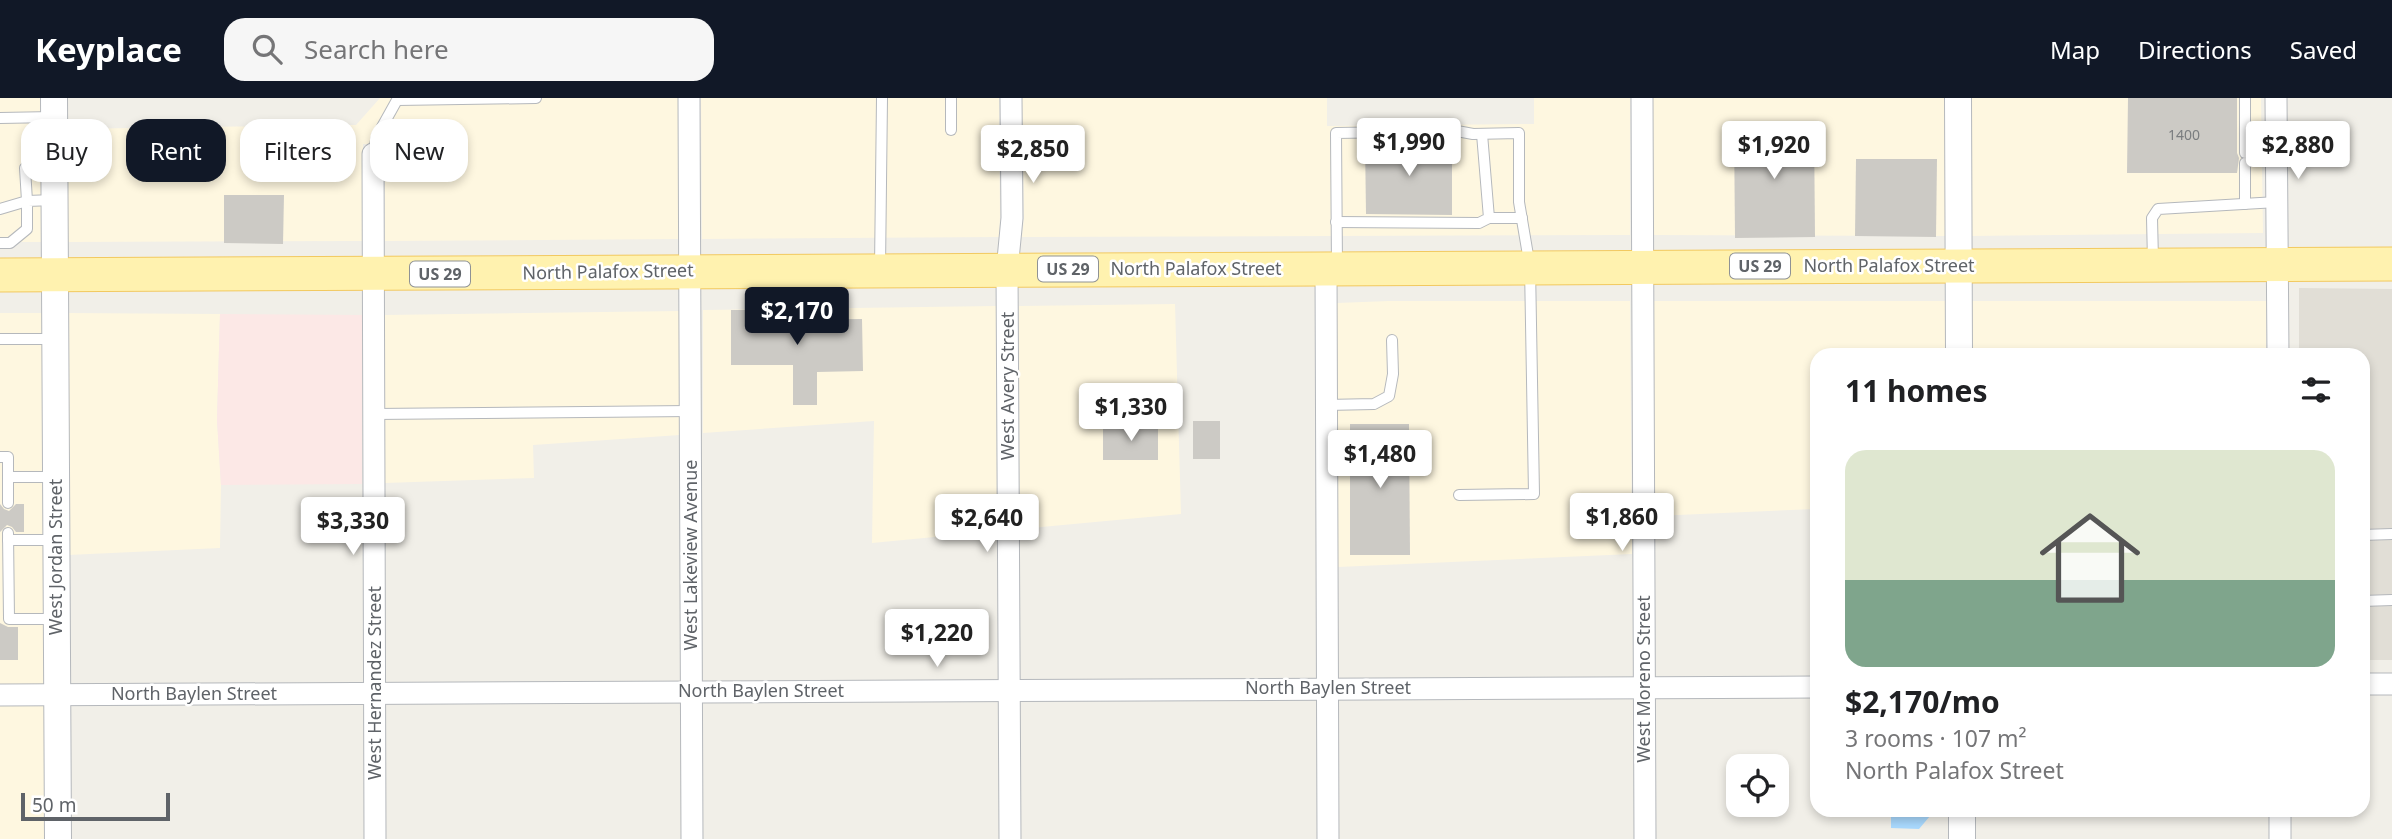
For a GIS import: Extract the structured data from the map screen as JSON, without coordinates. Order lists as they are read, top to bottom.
{
  "streets": {
    "main road": ["US 29", "North Palafox Street"],
    "street": [
      "West Avery Street",
      "West Lakeview Avenue",
      "West Jordan Street",
      "West Moreno Street",
      "West Hernandez Street",
      "North Baylen Street"
    ]
  },
  "crossings": [
    ["North Palafox Street", "West Avery Street"],
    ["North Palafox Street", "West Lakeview Avenue"],
    ["North Palafox Street", "West Jordan Street"],
    ["North Palafox Street", "West Moreno Street"],
    ["North Palafox Street", "West Hernandez Street"],
    ["West Avery Street", "North Baylen Street"],
    ["West Lakeview Avenue", "North Baylen Street"],
    ["West Jordan Street", "North Baylen Street"],
    ["West Moreno Street", "North Baylen Street"],
    ["West Hernandez Street", "North Baylen Street"]
  ],
  "house_numbers": ["1400"],
  "scale_bar": "50 m",
  "page": {
    "header": "Keyplace",
    "search": "Search here",
    "nav": ["Map", "Directions", "Saved"],
    "price": [
      "$1,990",
      "$1,920",
      "$2,880",
      "$2,850",
      "$2,170",
      "$1,330",
      "$1,480",
      "$1,860",
      "$2,640",
      "$3,330",
      "$1,220"
    ],
    "chip": [
      "Buy",
      "Rent",
      "Filters",
      "New"
    ],
    "heading": "11 homes",
    "list": [
      {
        "name": "$2,170/mo",
        "note": "3 rooms · 107 m² · North Palafox Street"
      }
    ],
    "scale": "50 m"
  }
}
